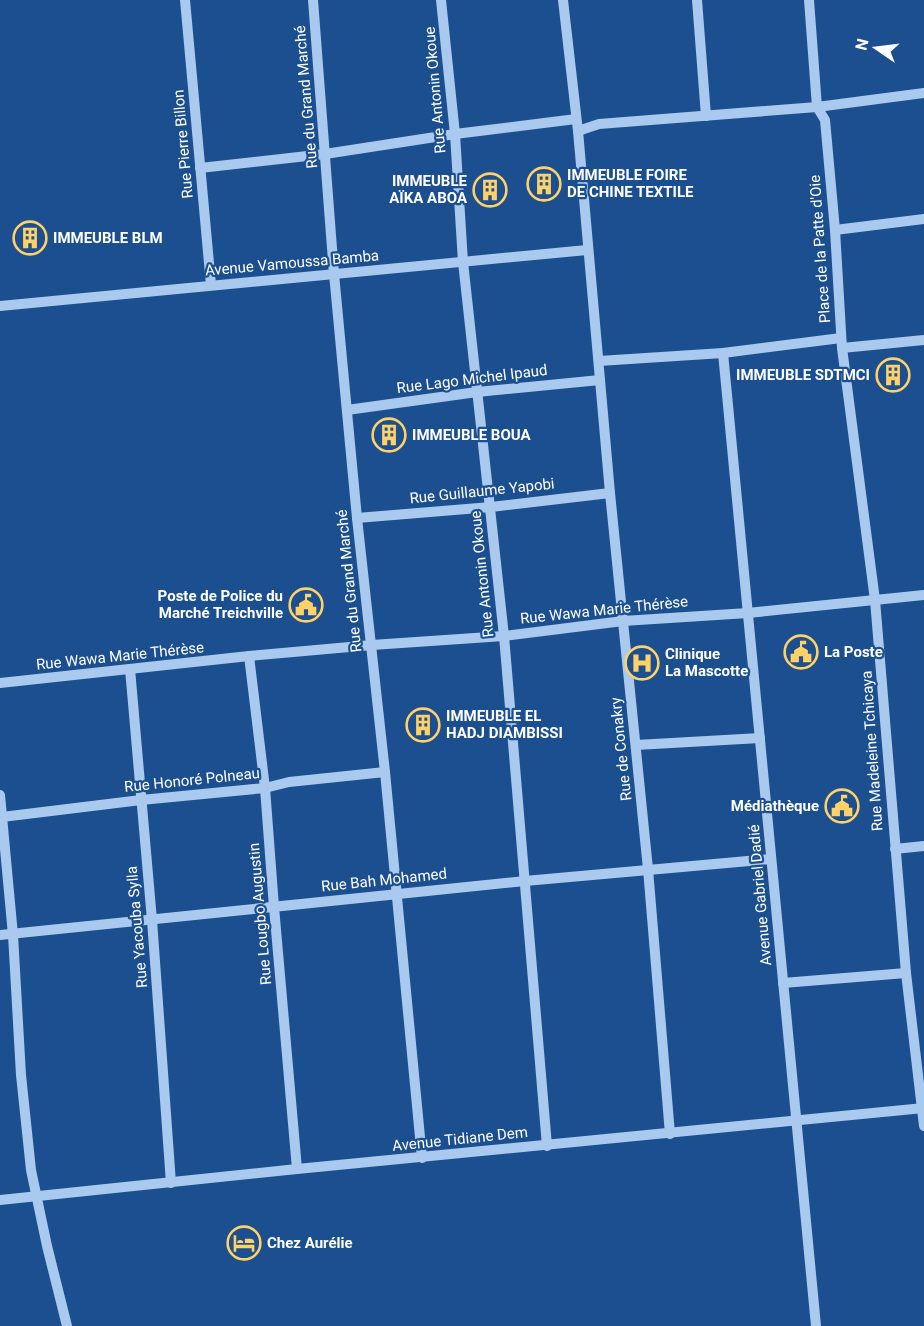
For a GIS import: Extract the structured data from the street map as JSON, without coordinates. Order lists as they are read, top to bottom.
{
  "streets": {
    "street": [
      "Rue Antonin Okoue",
      "Rue du Grand Marché",
      "Rue Pierre Billon",
      "Place de la Patte d'Oie",
      "Avenue Vamoussa Bamba",
      "Rue Lago Michel Ipaud",
      "Rue Guillaume Yapobi",
      "Rue Wawa Marie Thérèse",
      "Rue de Conakry",
      "Rue Madeleine Tchicaya",
      "Rue Honoré Polneau",
      "Rue Bah Mohamed",
      "Avenue Gabriel Dadié",
      "Rue Lougbo Augustin",
      "Rue Yacouba Sylla",
      "Avenue Tidiane Dem"
    ]
  },
  "crossings": [
    ["Rue Antonin Okoue", "Avenue Vamoussa Bamba"],
    ["Rue Antonin Okoue", "Rue Lago Michel Ipaud"],
    ["Rue Antonin Okoue", "Rue Guillaume Yapobi"],
    ["Rue Antonin Okoue", "Rue Wawa Marie Thérèse"],
    ["Rue Antonin Okoue", "Rue Bah Mohamed"],
    ["Rue Antonin Okoue", "Avenue Tidiane Dem"],
    ["Rue du Grand Marché", "Avenue Vamoussa Bamba"],
    ["Rue du Grand Marché", "Rue Lago Michel Ipaud"],
    ["Rue du Grand Marché", "Rue Guillaume Yapobi"],
    ["Rue du Grand Marché", "Rue Wawa Marie Thérèse"],
    ["Rue du Grand Marché", "Rue Honoré Polneau"],
    ["Rue du Grand Marché", "Rue Bah Mohamed"],
    ["Rue du Grand Marché", "Avenue Tidiane Dem"],
    ["Rue Pierre Billon", "Avenue Vamoussa Bamba"],
    ["Place de la Patte d'Oie", "Rue de Conakry"],
    ["Place de la Patte d'Oie", "Rue Madeleine Tchicaya"],
    ["Place de la Patte d'Oie", "Avenue Gabriel Dadié"],
    ["Rue Lago Michel Ipaud", "Rue de Conakry"],
    ["Rue Guillaume Yapobi", "Rue de Conakry"],
    ["Rue Wawa Marie Thérèse", "Rue de Conakry"],
    ["Rue Wawa Marie Thérèse", "Rue Madeleine Tchicaya"],
    ["Rue Wawa Marie Thérèse", "Avenue Gabriel Dadié"],
    ["Rue Wawa Marie Thérèse", "Rue Lougbo Augustin"],
    ["Rue Wawa Marie Thérèse", "Rue Yacouba Sylla"],
    ["Rue de Conakry", "Rue Bah Mohamed"],
    ["Rue de Conakry", "Avenue Tidiane Dem"],
    ["Rue Madeleine Tchicaya", "Avenue Tidiane Dem"],
    ["Rue Honoré Polneau", "Rue Lougbo Augustin"],
    ["Rue Honoré Polneau", "Rue Yacouba Sylla"],
    ["Rue Bah Mohamed", "Avenue Gabriel Dadié"],
    ["Rue Bah Mohamed", "Rue Lougbo Augustin"],
    ["Rue Bah Mohamed", "Rue Yacouba Sylla"],
    ["Avenue Gabriel Dadié", "Avenue Tidiane Dem"],
    ["Rue Lougbo Augustin", "Avenue Tidiane Dem"],
    ["Rue Yacouba Sylla", "Avenue Tidiane Dem"]
  ],
  "places": {
    "building": [
      "IMMEUBLE FOIRE DE CHINE TEXTILE",
      "IMMEUBLE AÏKA ABOA",
      "IMMEUBLE BLM",
      "IMMEUBLE SDTMCI",
      "IMMEUBLE BOUA",
      "IMMEUBLE EL HADJ DIAMBISSI"
    ],
    "public building": ["Poste de Police du Marché Treichville", "La Poste", "Médiathèque"],
    "hospital": ["Clinique La Mascotte"],
    "hotel": ["Chez Aurélie"]
  },
  "north": "left"
}
